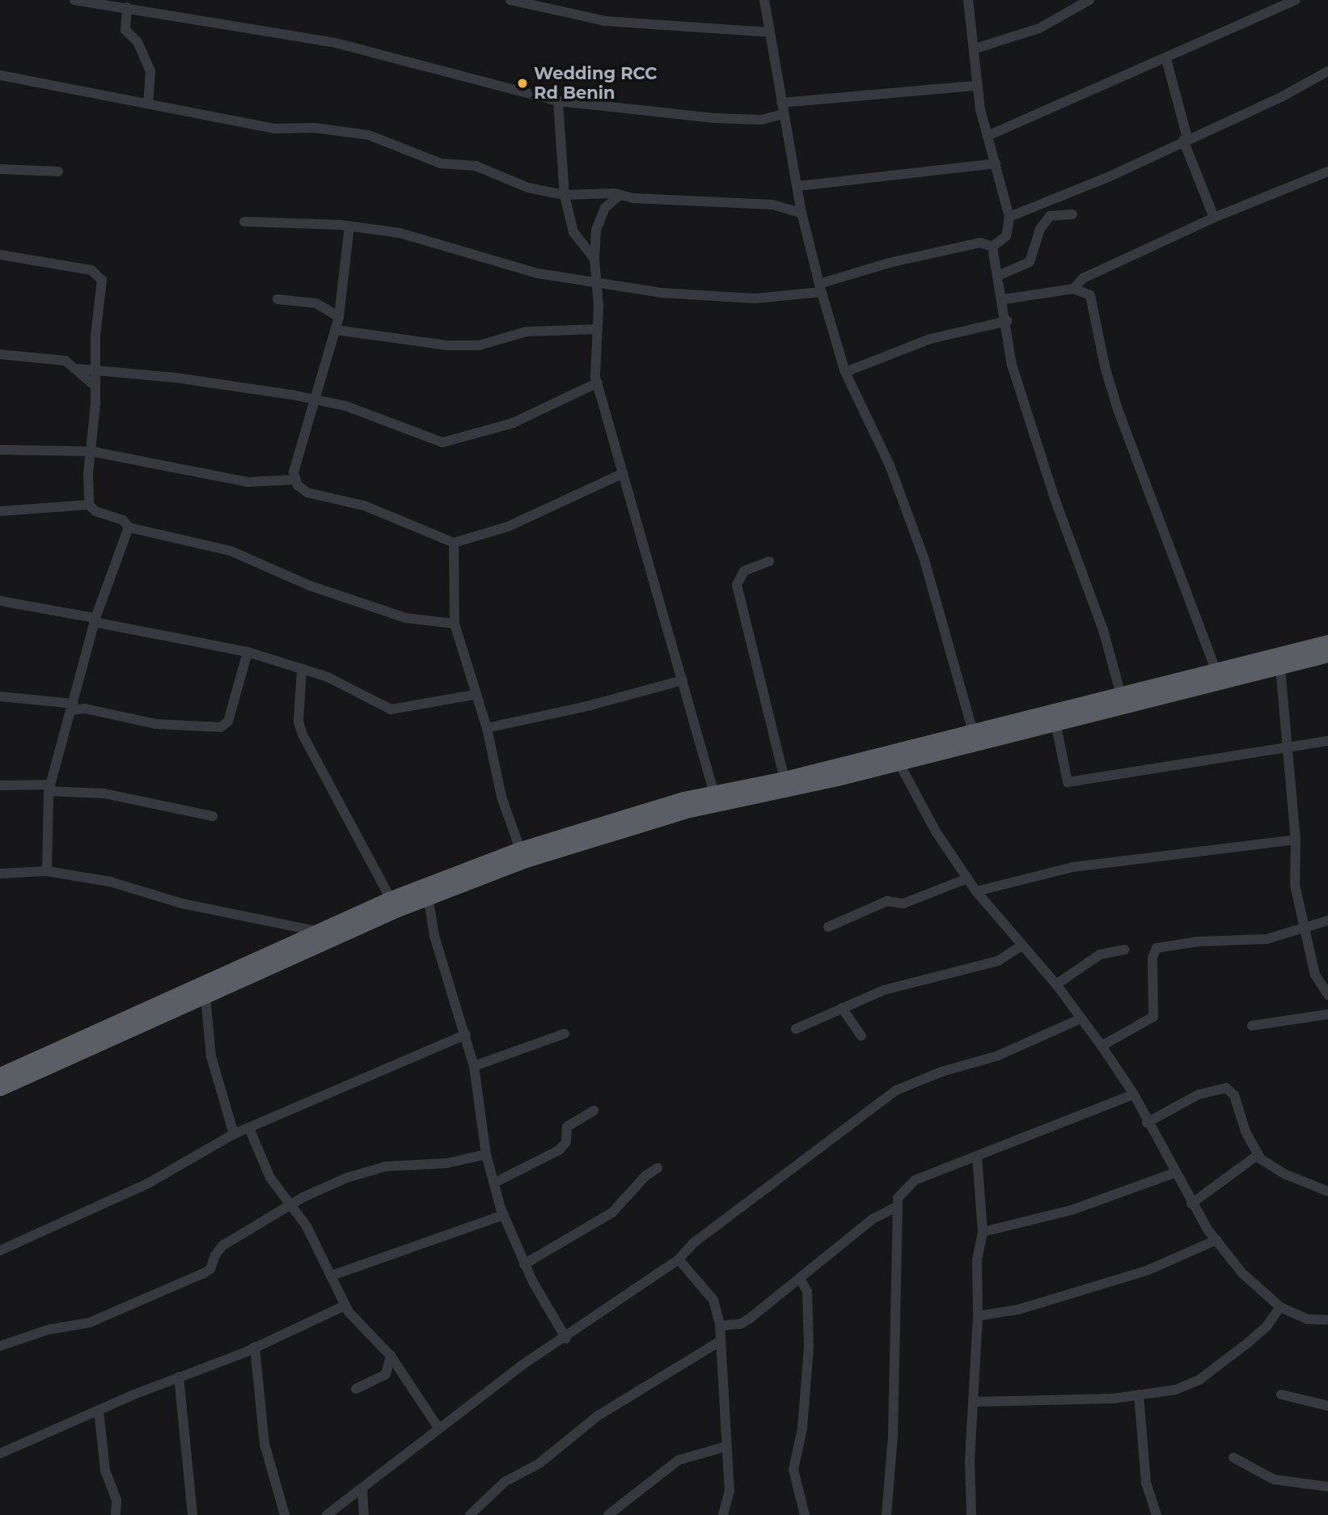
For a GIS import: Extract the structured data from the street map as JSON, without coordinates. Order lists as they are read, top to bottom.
{
  "places": ["Wedding RCC Rd Benin"]
}
